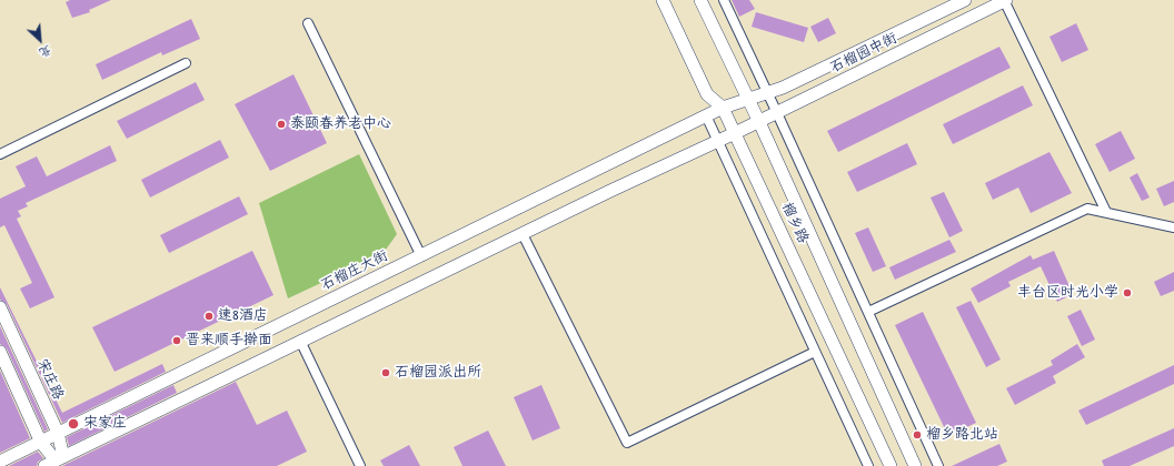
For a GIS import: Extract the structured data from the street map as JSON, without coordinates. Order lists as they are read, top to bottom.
{
  "streets": {
    "main road": [
      "石榴园中街",
      "榴乡路",
      "石榴庄大街",
      "宋庄路"
    ]
  },
  "crossings": [
    ["石榴园中街", "榴乡路"],
    ["石榴园中街", "石榴庄大街"],
    ["榴乡路", "石榴庄大街"],
    ["石榴庄大街", "宋庄路"]
  ],
  "places": [
    "泰颐春养老中心",
    "丰台区时光小学",
    "速8酒店",
    "晋来顺手擀面",
    "石榴园派出所",
    "宋家庄",
    "榴乡路北站"
  ],
  "north": "bottom right"
}
